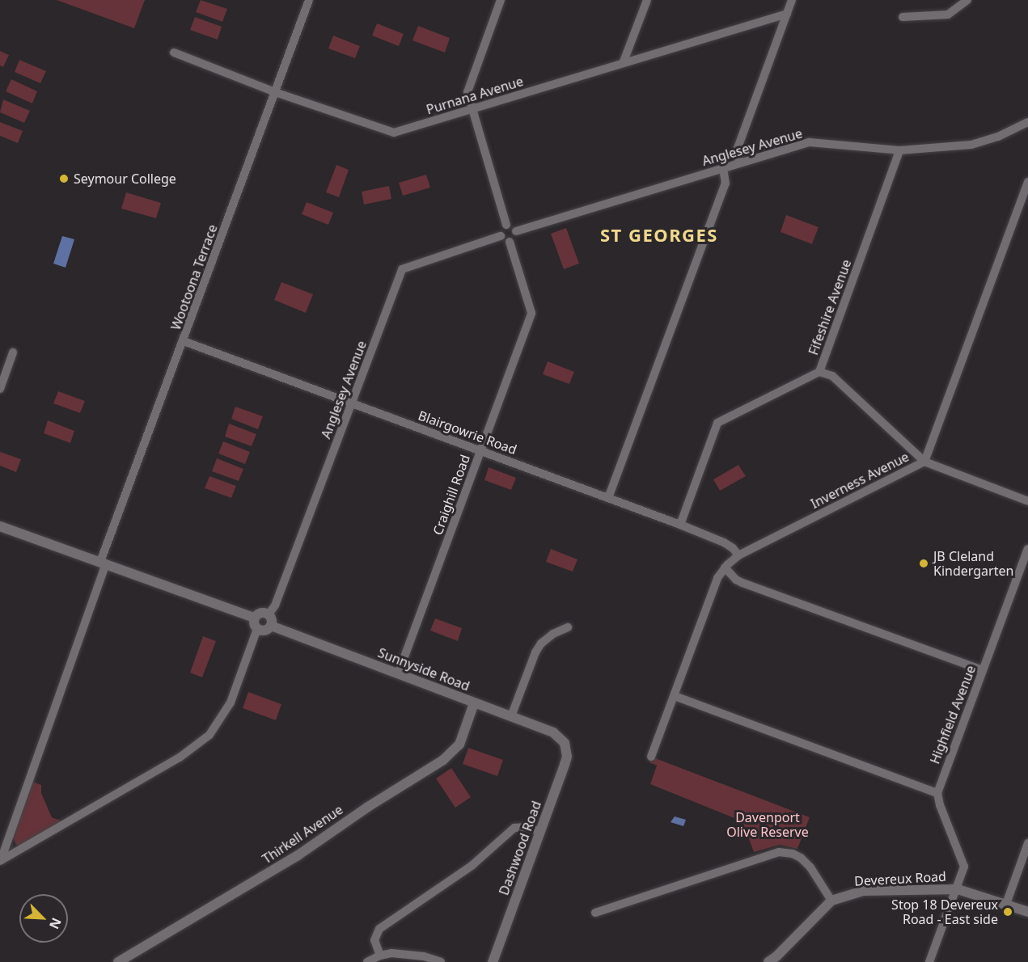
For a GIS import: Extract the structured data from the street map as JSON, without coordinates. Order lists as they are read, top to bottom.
{
  "streets": {
    "street": [
      "Purnana Avenue",
      "Anglesey Avenue",
      "Wootoona Terrace",
      "Fifeshire Avenue",
      "Blairgowrie Road",
      "Inverness Avenue",
      "Craighill Road",
      "Sunnyside Road",
      "Highfield Avenue",
      "Thirkell Avenue",
      "Dashwood Road",
      "Devereux Road"
    ]
  },
  "crossings": [
    ["Purnana Avenue", "Wootoona Terrace"],
    ["Anglesey Avenue", "Fifeshire Avenue"],
    ["Anglesey Avenue", "Blairgowrie Road"],
    ["Anglesey Avenue", "Craighill Road"],
    ["Anglesey Avenue", "Sunnyside Road"],
    ["Wootoona Terrace", "Blairgowrie Road"],
    ["Fifeshire Avenue", "Blairgowrie Road"],
    ["Blairgowrie Road", "Inverness Avenue"],
    ["Blairgowrie Road", "Craighill Road"],
    ["Craighill Road", "Sunnyside Road"],
    ["Sunnyside Road", "Thirkell Avenue"],
    ["Sunnyside Road", "Dashwood Road"]
  ],
  "districts": ["ST GEORGES"],
  "parks": ["Davenport Olive Reserve"],
  "places": ["Seymour College", "JB Cleland Kindergarten", "Stop 18 Devereux Road - East side"],
  "north": "bottom right"
}
